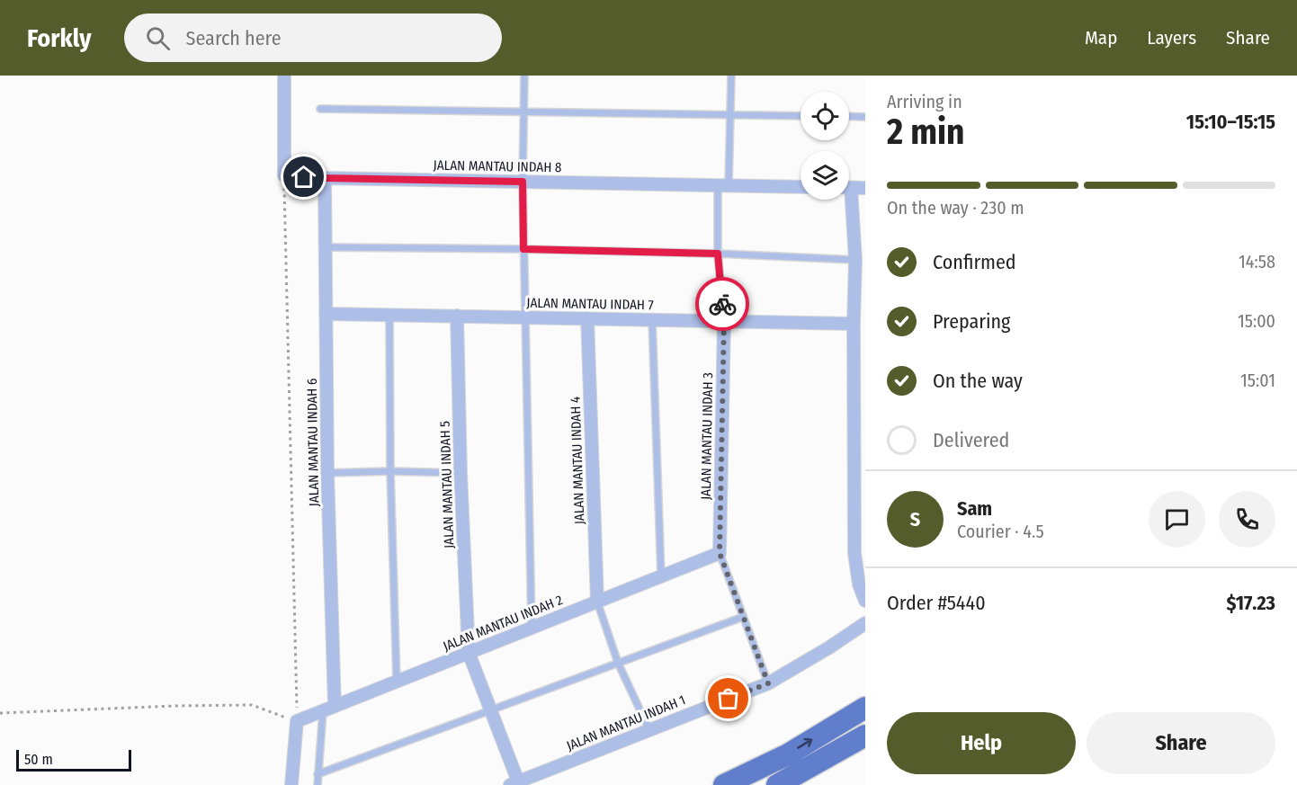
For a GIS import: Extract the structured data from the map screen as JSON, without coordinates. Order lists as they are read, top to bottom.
{
  "streets": {
    "street": [
      "JALAN MANTAU INDAH 8",
      "JALAN MANTAU INDAH 7",
      "JALAN MANTAU INDAH 3",
      "JALAN MANTAU INDAH 6",
      "JALAN MANTAU INDAH 4",
      "JALAN MANTAU INDAH 5",
      "JALAN MANTAU INDAH 2",
      "JALAN MANTAU INDAH 1"
    ]
  },
  "crossings": [
    ["JALAN MANTAU INDAH 8", "JALAN MANTAU INDAH 6"],
    ["JALAN MANTAU INDAH 7", "JALAN MANTAU INDAH 3"],
    ["JALAN MANTAU INDAH 7", "JALAN MANTAU INDAH 6"],
    ["JALAN MANTAU INDAH 7", "JALAN MANTAU INDAH 4"],
    ["JALAN MANTAU INDAH 7", "JALAN MANTAU INDAH 5"],
    ["JALAN MANTAU INDAH 3", "JALAN MANTAU INDAH 2"],
    ["JALAN MANTAU INDAH 6", "JALAN MANTAU INDAH 2"],
    ["JALAN MANTAU INDAH 4", "JALAN MANTAU INDAH 2"],
    ["JALAN MANTAU INDAH 5", "JALAN MANTAU INDAH 2"],
    ["JALAN MANTAU INDAH 5", "JALAN MANTAU INDAH 1"]
  ],
  "scale_bar": "50 m",
  "page": {
    "header": "Forkly",
    "search": "Search here",
    "nav": ["Map", "Layers", "Share"],
    "heading": ["2 min", "Arriving in", "15:10–15:15"],
    "panel": [
      "Sam",
      "Courier · 4.5",
      "Order #5440",
      "$17.23"
    ],
    "bar": "On the way · 230 m",
    "list": [
      ["Confirmed", "14:58"],
      ["Preparing", "15:00"],
      ["On the way", "15:01"],
      "Delivered"
    ],
    "round": "S",
    "buttons": ["Help", "Share"],
    "scale": "50 m"
  }
}
